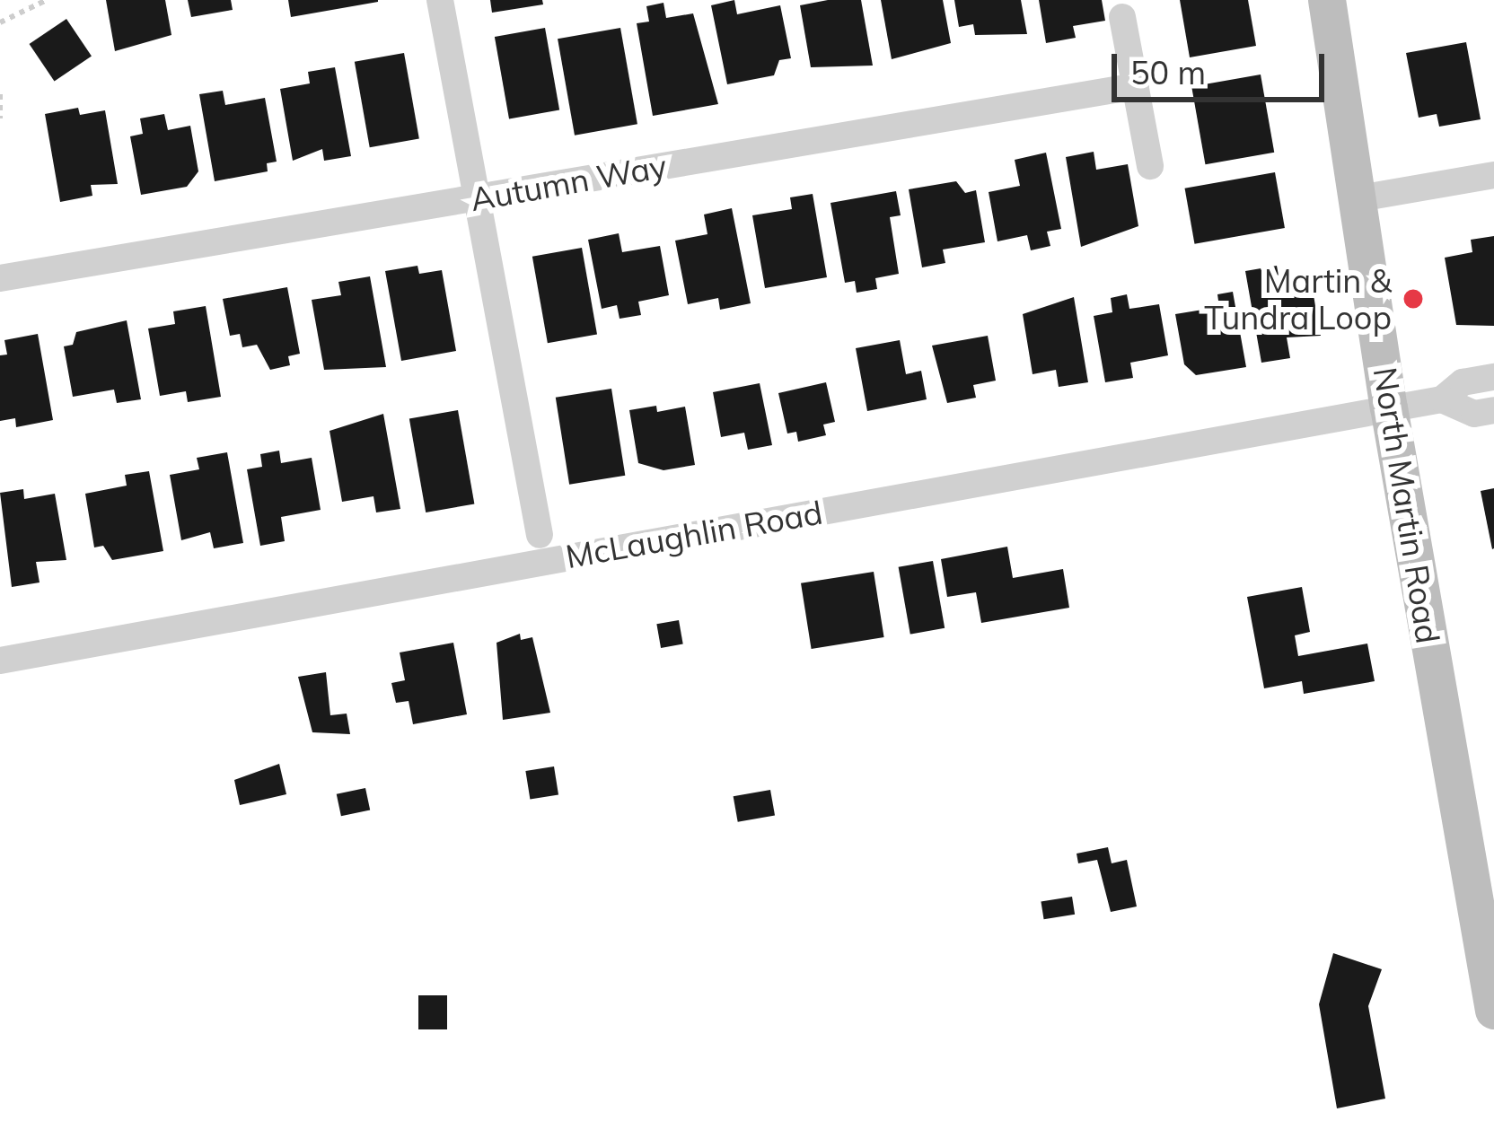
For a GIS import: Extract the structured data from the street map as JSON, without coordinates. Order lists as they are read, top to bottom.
{
  "streets": {
    "street": ["Autumn Way", "North Martin Road", "McLaughlin Road"]
  },
  "crossings": [
    ["North Martin Road", "McLaughlin Road"]
  ],
  "places": ["Martin & Tundra Loop"],
  "scale_bar": "50 m"
}
